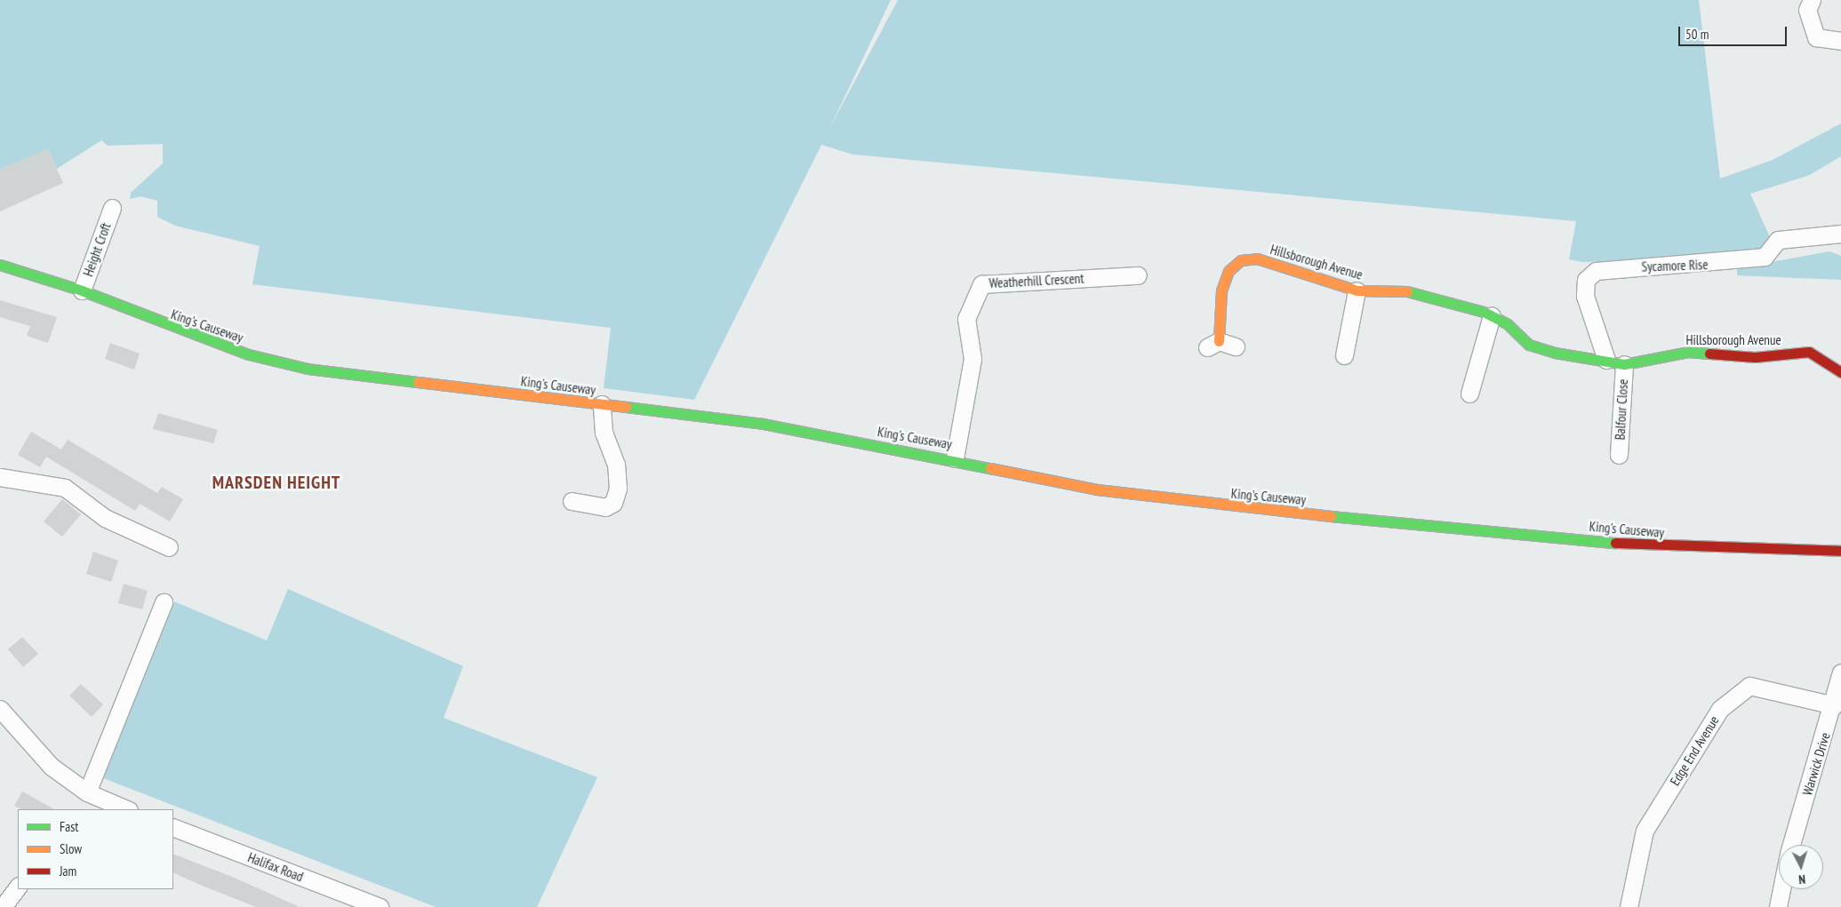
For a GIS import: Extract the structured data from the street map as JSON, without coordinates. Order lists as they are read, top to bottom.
{
  "streets": {
    "street": [
      "Height Croft",
      "Hillsborough Avenue",
      "Sycamore Rise",
      "Weatherhill Crescent",
      "King's Causeway",
      "Balfour Close",
      "Edge End Avenue",
      "Warwick Drive",
      "Halifax Road"
    ]
  },
  "crossings": [
    ["Height Croft", "King's Causeway"],
    ["Hillsborough Avenue", "Sycamore Rise"],
    ["Hillsborough Avenue", "Balfour Close"],
    ["Weatherhill Crescent", "King's Causeway"],
    ["Edge End Avenue", "Warwick Drive"]
  ],
  "districts": ["MARSDEN HEIGHT"],
  "legend": ["Fast", "Slow", "Jam"],
  "scale_bar": "50 m",
  "north": "bottom"
}
